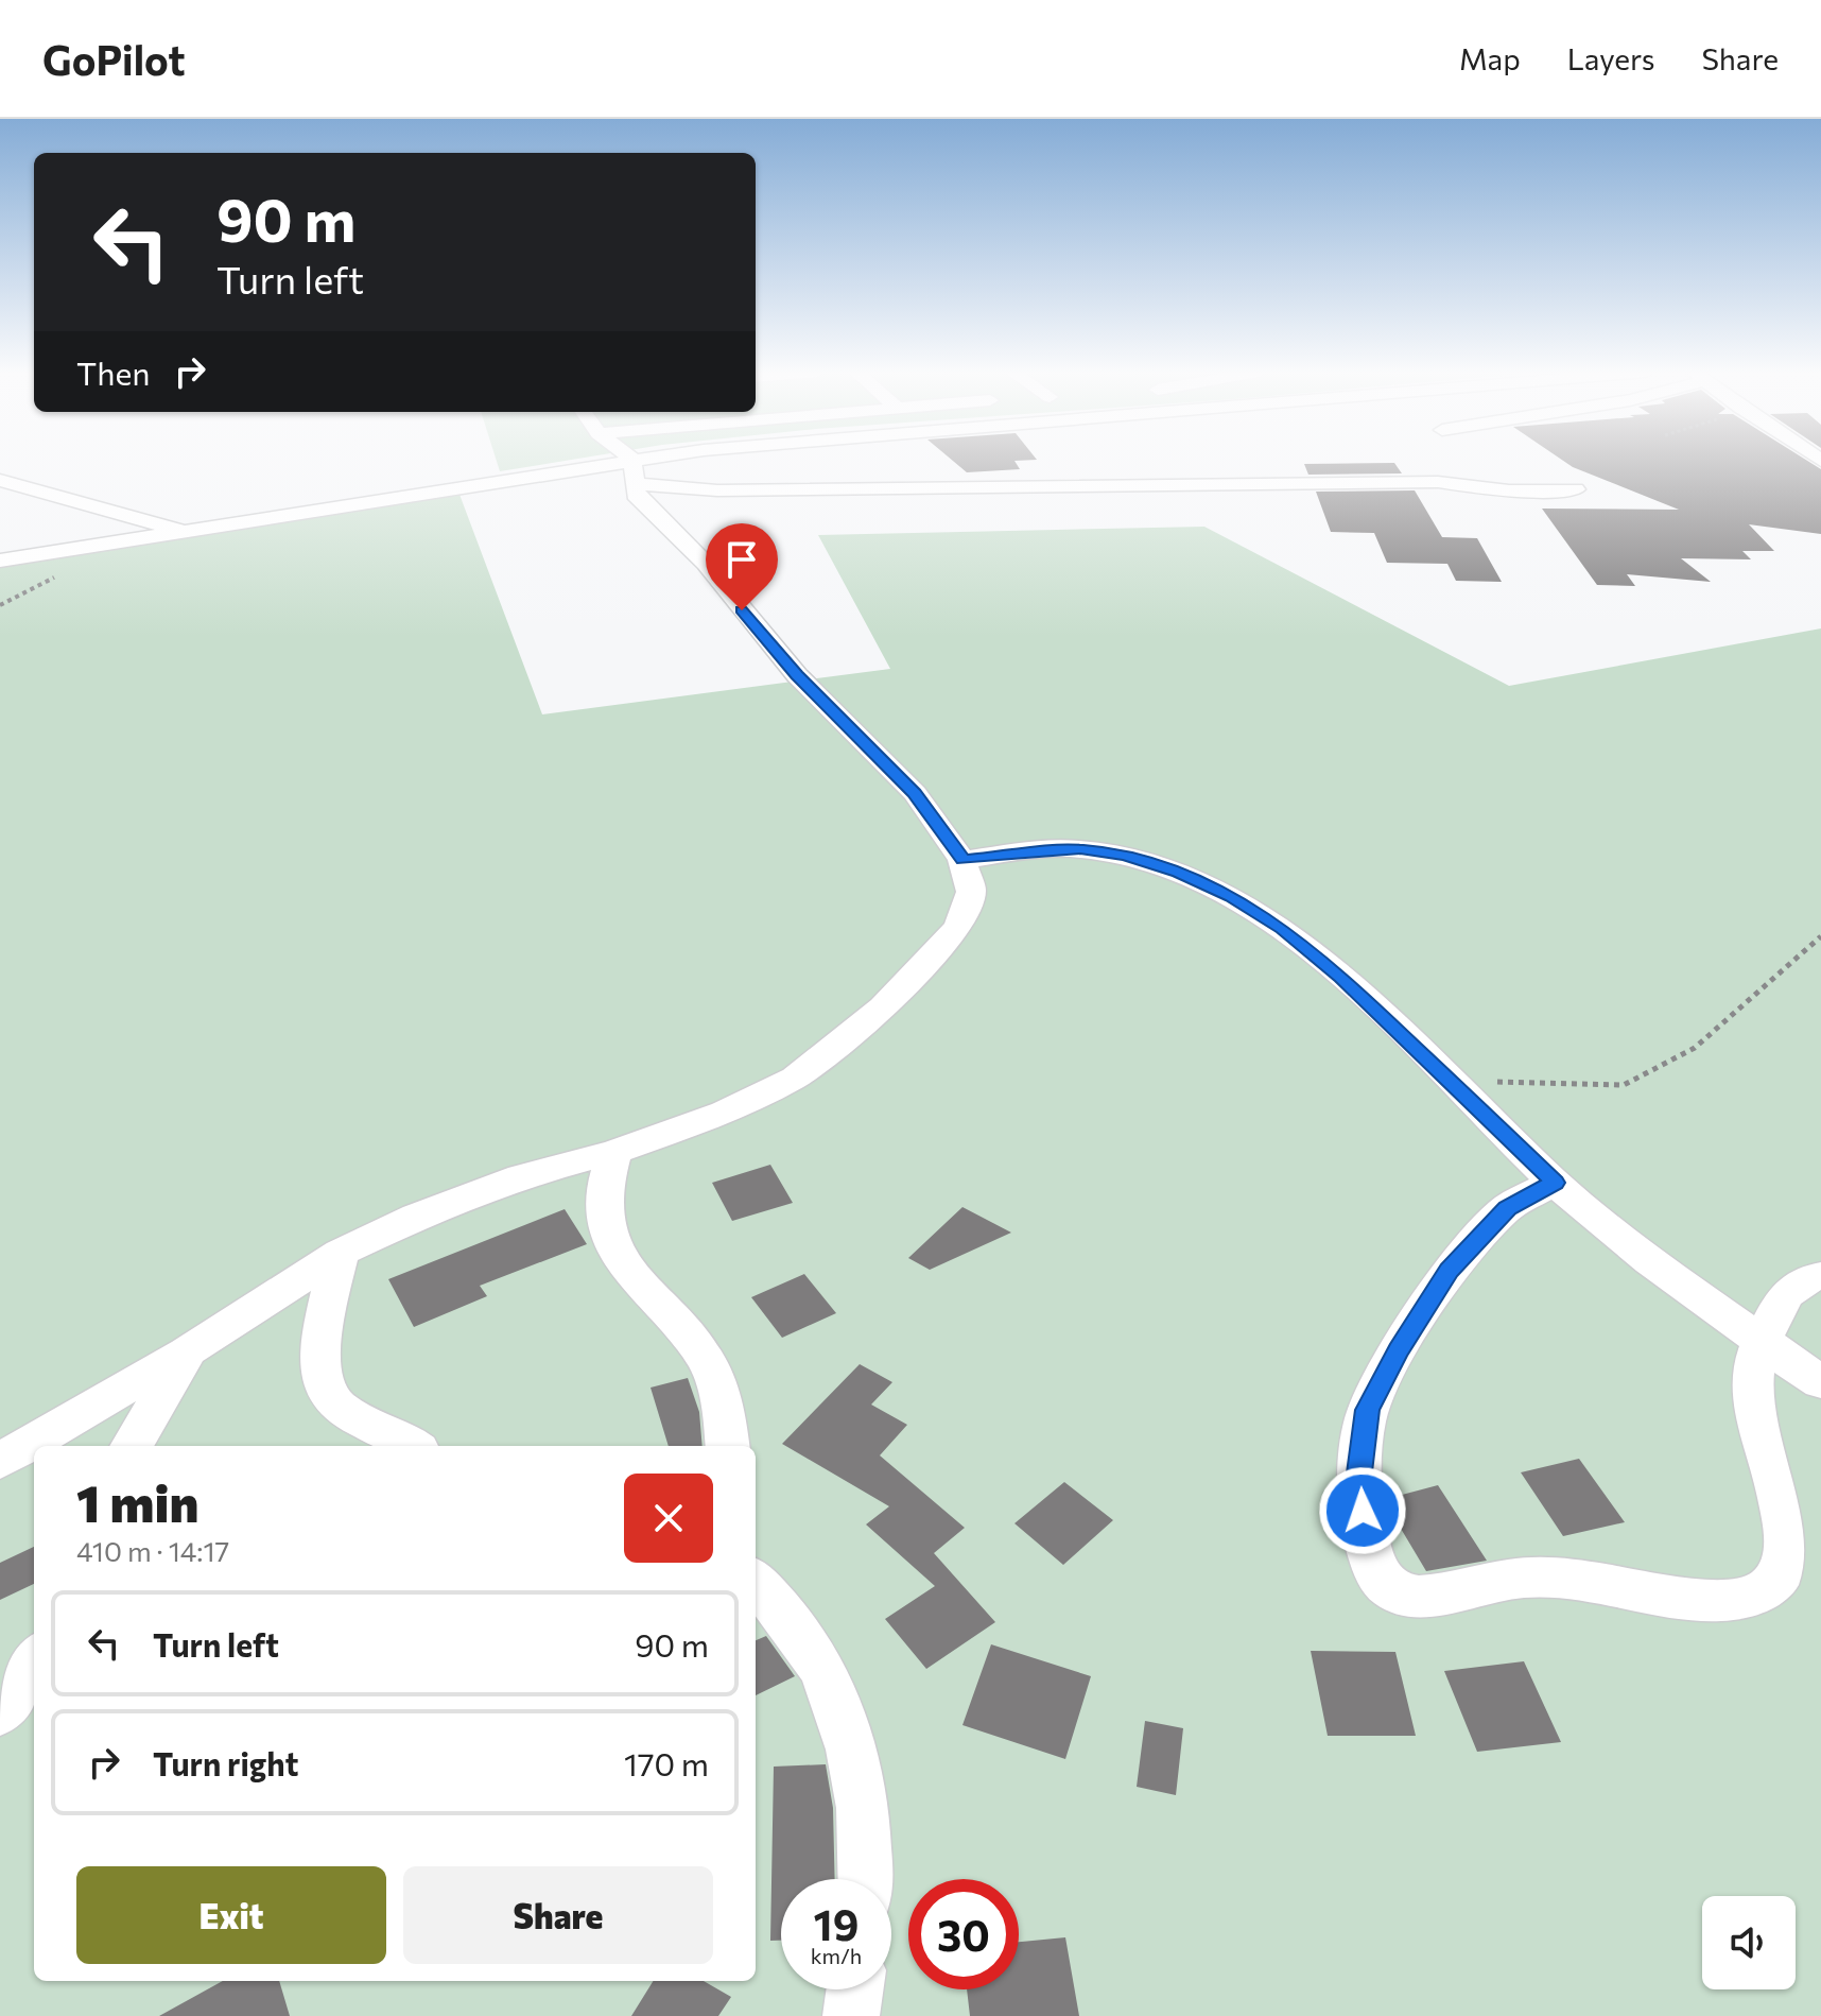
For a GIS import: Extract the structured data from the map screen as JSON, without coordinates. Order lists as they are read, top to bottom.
{
  "page": {
    "header": "GoPilot",
    "nav": ["Map", "Layers", "Share"],
    "turn": ["90 m", "Turn left"],
    "then": "Then",
    "heading": ["1 min", "410 m · 14:17"],
    "list": [
      {
        "name": "Turn left",
        "value": "90 m"
      },
      {
        "name": "Turn right",
        "value": "170 m"
      }
    ],
    "buttons": ["Exit", "Share"],
    "speed": "19 km/h",
    "limit": "30"
  }
}
